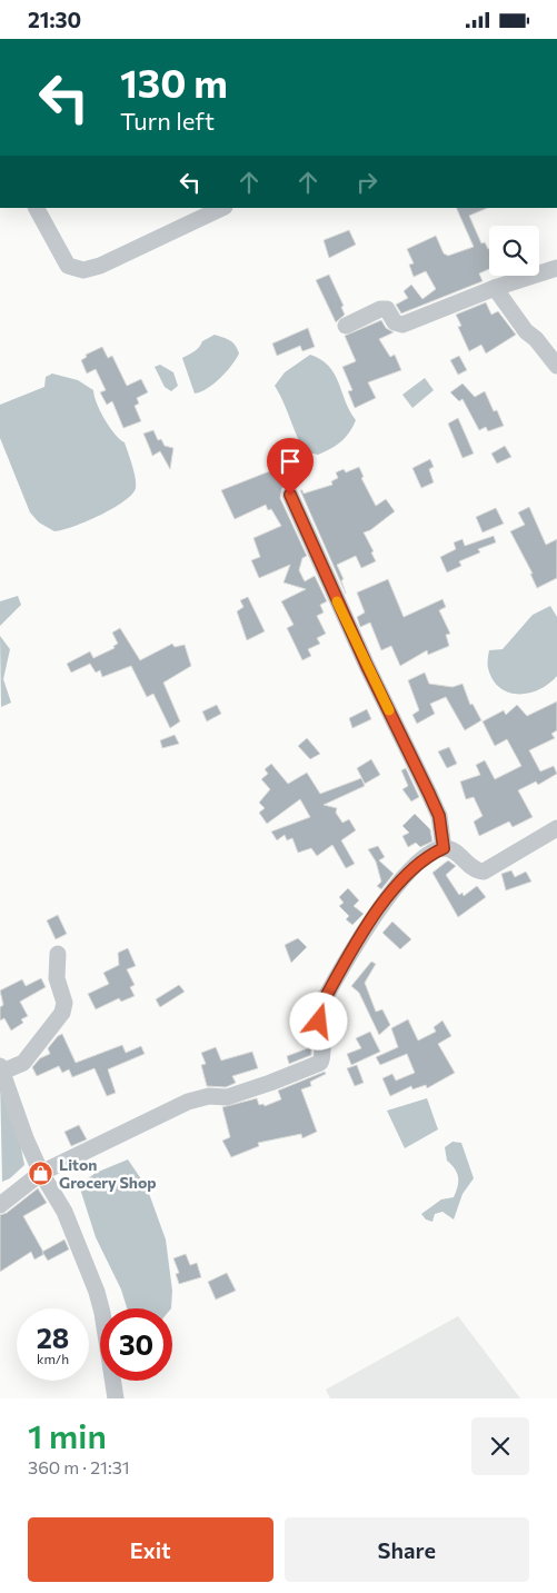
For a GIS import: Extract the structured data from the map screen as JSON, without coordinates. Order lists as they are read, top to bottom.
{
  "places": {
    "shop": ["Liton Grocery Shop"]
  },
  "page": {
    "status": "21:30",
    "turn": ["130 m", "Turn left"],
    "speed": "28 km/h",
    "limit": "30",
    "heading": ["1 min", "360 m · 21:31"],
    "buttons": ["Exit", "Share"]
  }
}
